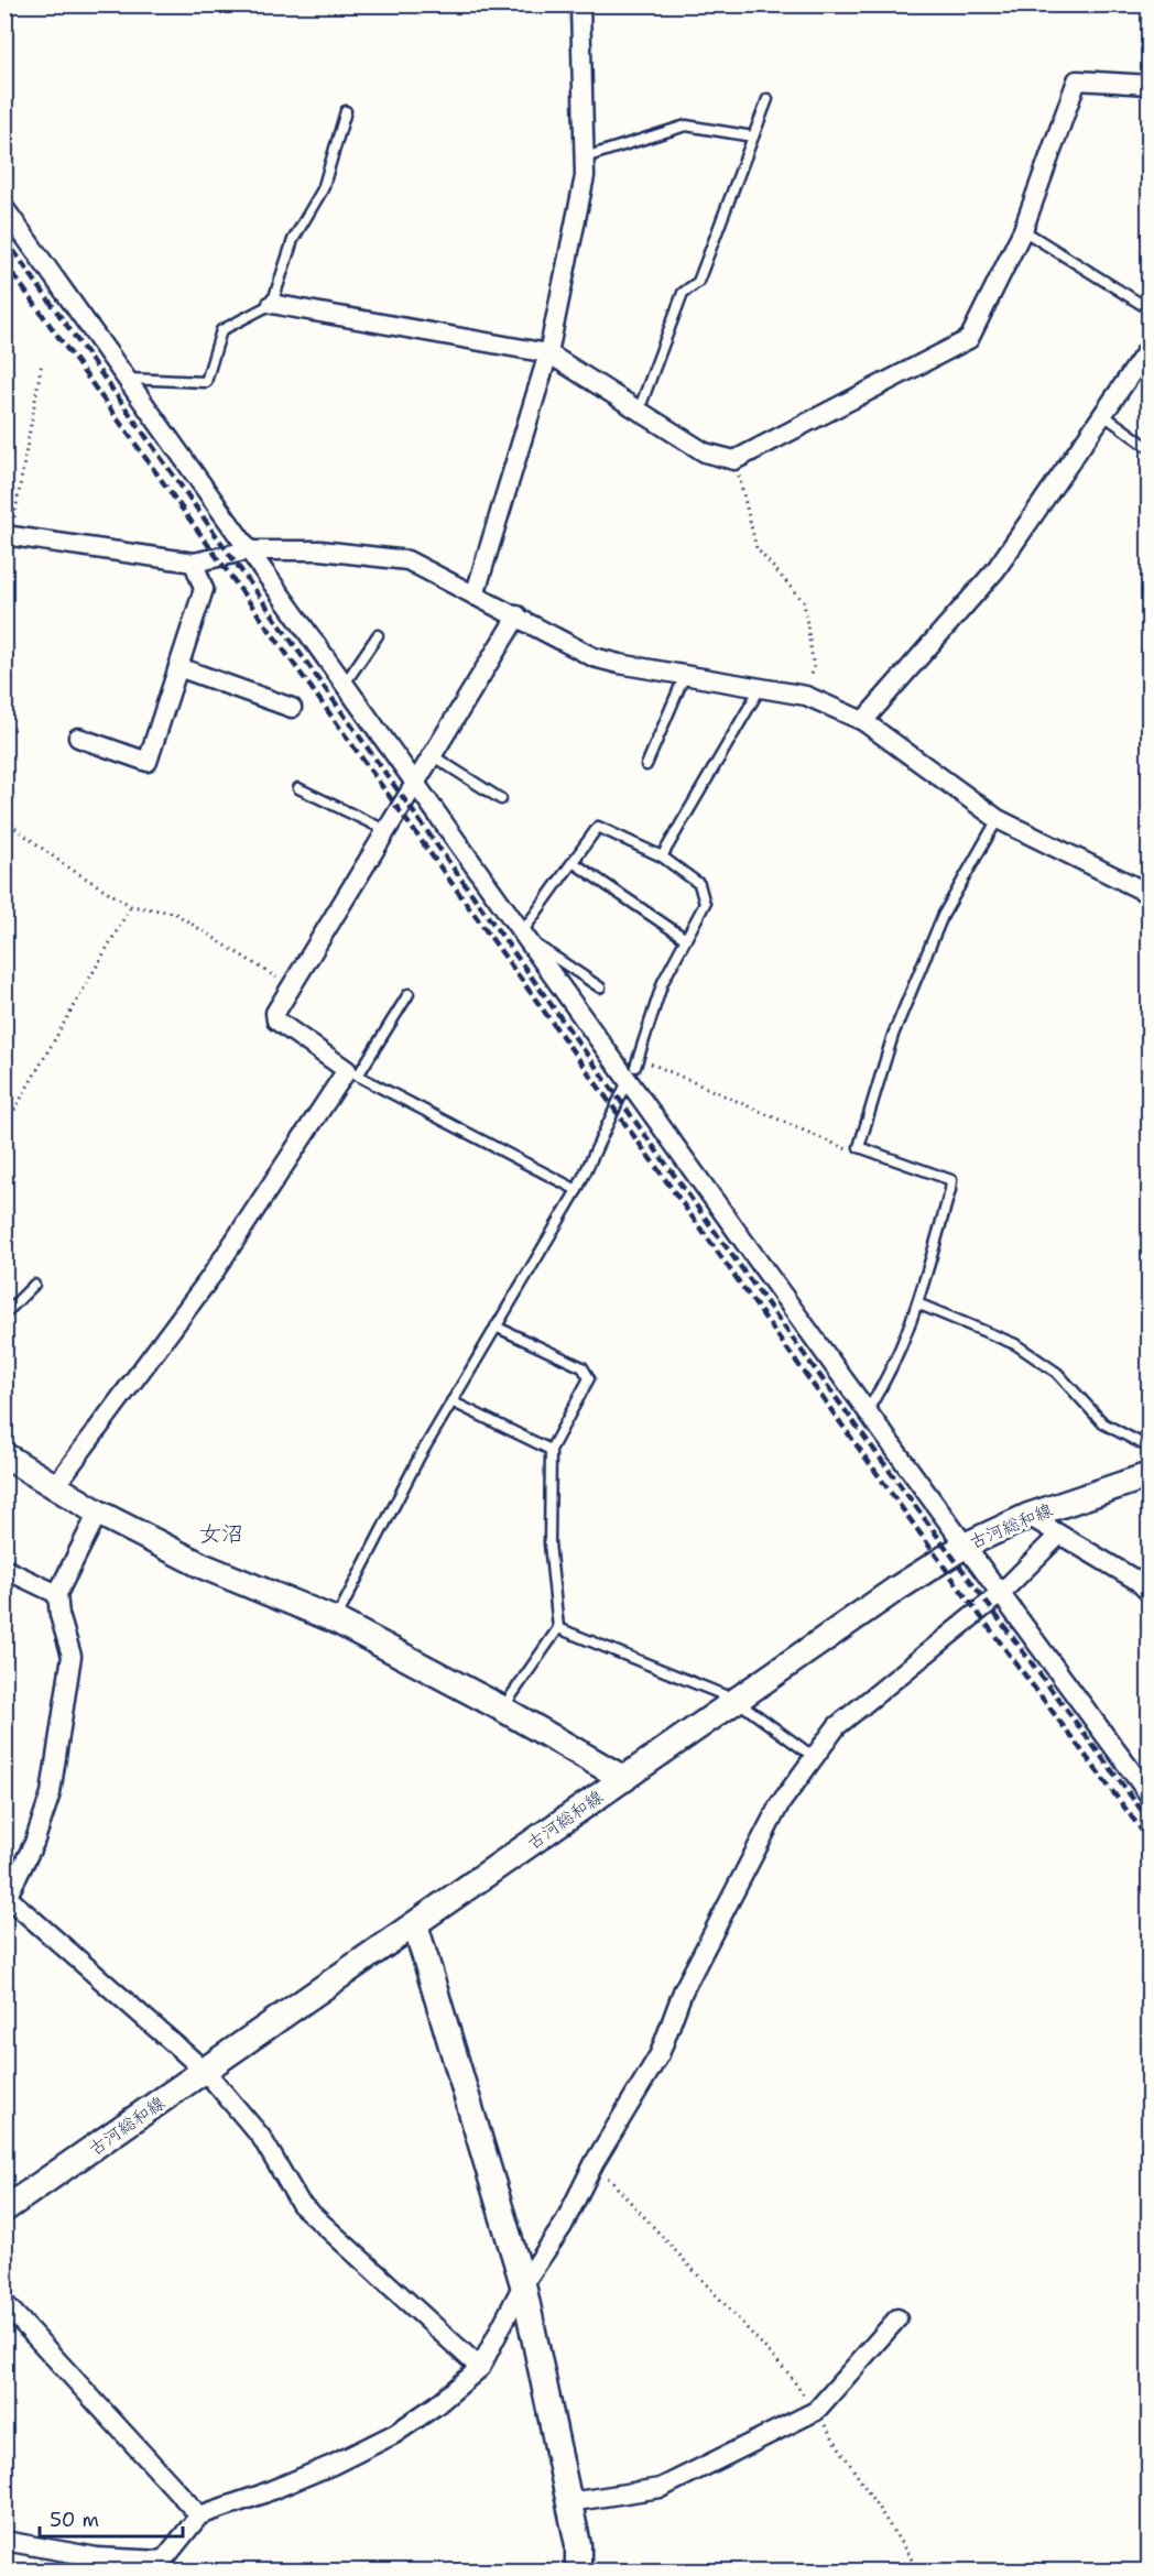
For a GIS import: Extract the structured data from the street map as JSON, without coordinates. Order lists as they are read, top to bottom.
{
  "streets": {
    "street": ["古河総和線"]
  },
  "districts": ["女沼"],
  "scale_bar": "50 m"
}
